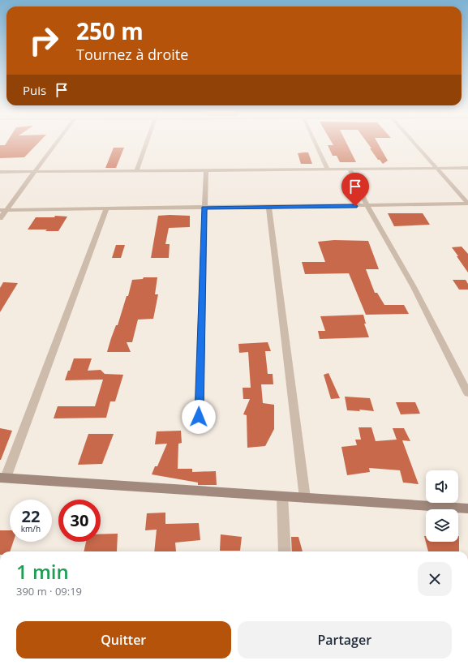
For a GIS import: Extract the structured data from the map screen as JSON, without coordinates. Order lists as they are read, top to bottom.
{
  "page": {
    "turn": ["250 m", "Tournez à droite"],
    "then": "Puis",
    "speed": "22 km/h",
    "limit": "30",
    "heading": ["1 min", "390 m · 09:19"],
    "buttons": ["Quitter", "Partager"]
  }
}
